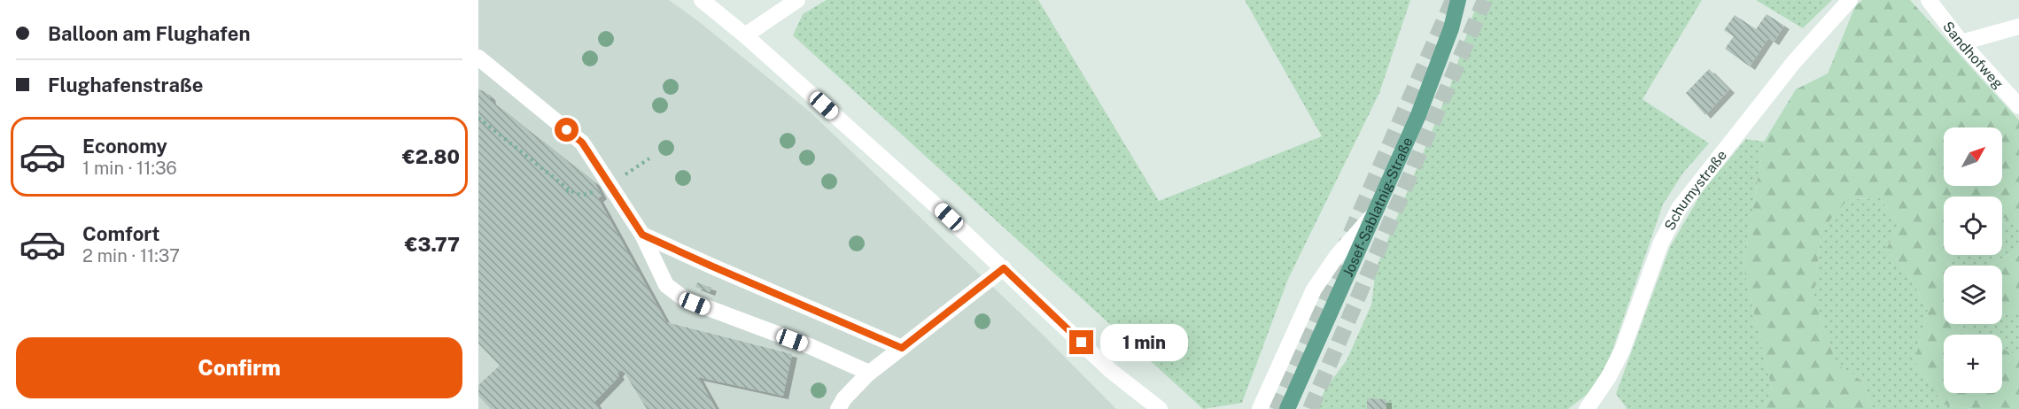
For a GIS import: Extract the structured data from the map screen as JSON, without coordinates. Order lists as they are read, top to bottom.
{
  "streets": {
    "main road": ["Josef-Sablatnig-Straße"],
    "street": ["Sandhofweg", "Schumystraße"]
  },
  "north": "top right",
  "page": {
    "banner": ["Balloon am Flughafen", "Flughafenstraße"],
    "list": [
      {
        "name": "Economy",
        "note": "1 min · 11:36",
        "value": "€2.80"
      },
      {
        "name": "Comfort",
        "note": "2 min · 11:37",
        "value": "€3.77"
      }
    ],
    "map_buttons": "+",
    "bubble": "1 min",
    "buttons": "Confirm"
  }
}
